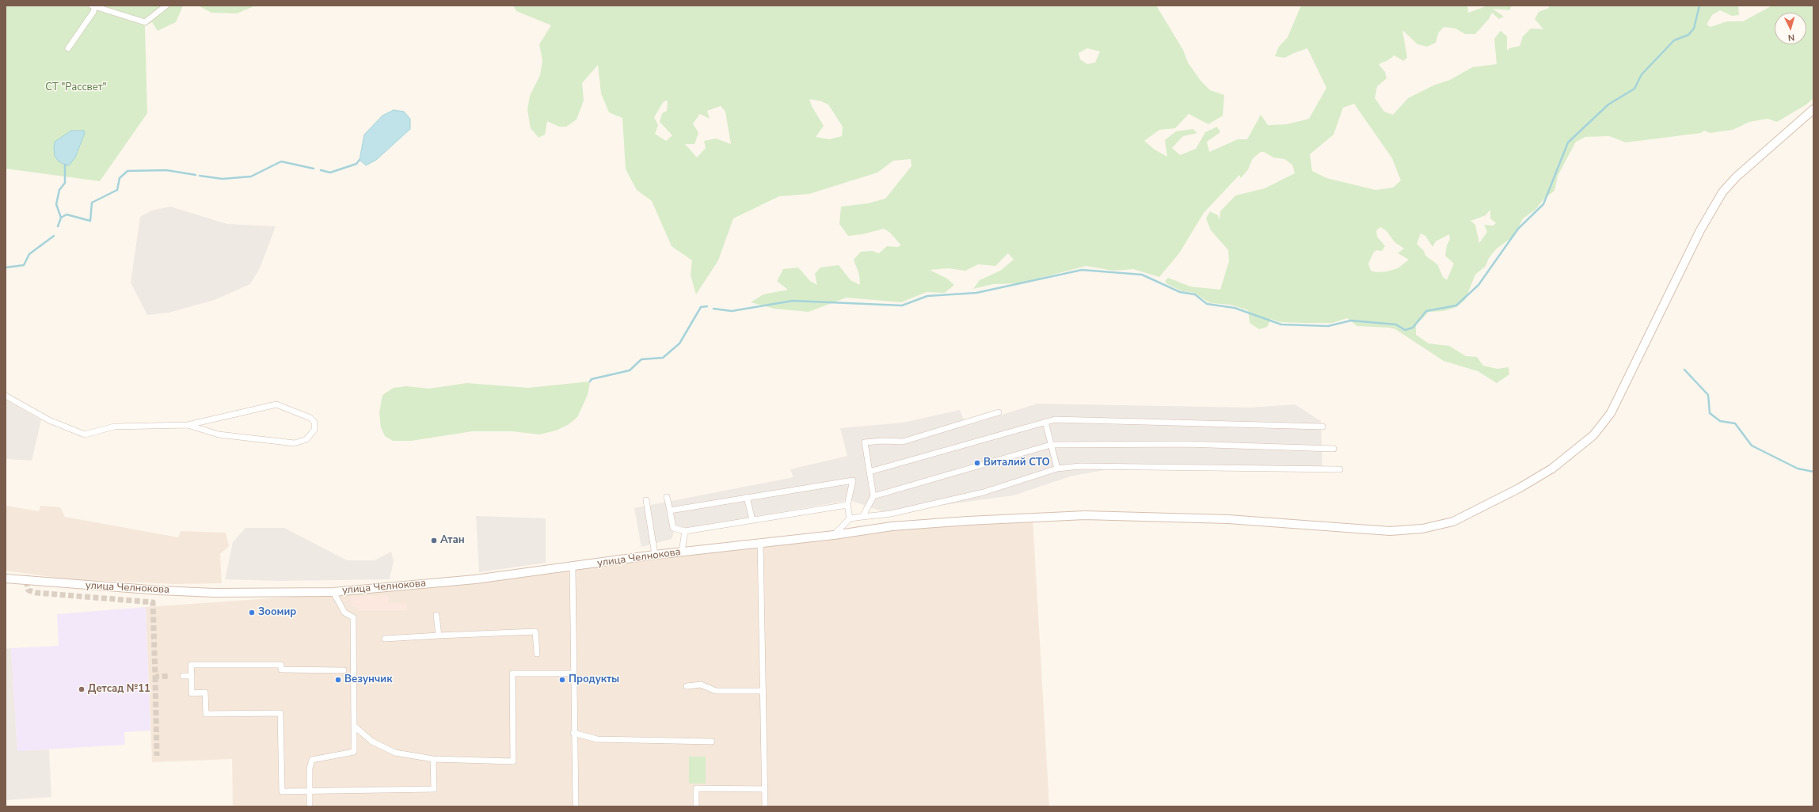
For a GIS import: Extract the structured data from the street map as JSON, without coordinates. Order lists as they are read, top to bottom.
{
  "streets": {
    "main road": ["улица Челнокова"]
  },
  "parks": ["СТ \"Рассвет\""],
  "places": [
    "Виталий СТО",
    "Атан",
    "Зоомир",
    "Везунчик",
    "Продукты",
    "Детсад №11"
  ],
  "north": "bottom"
}
